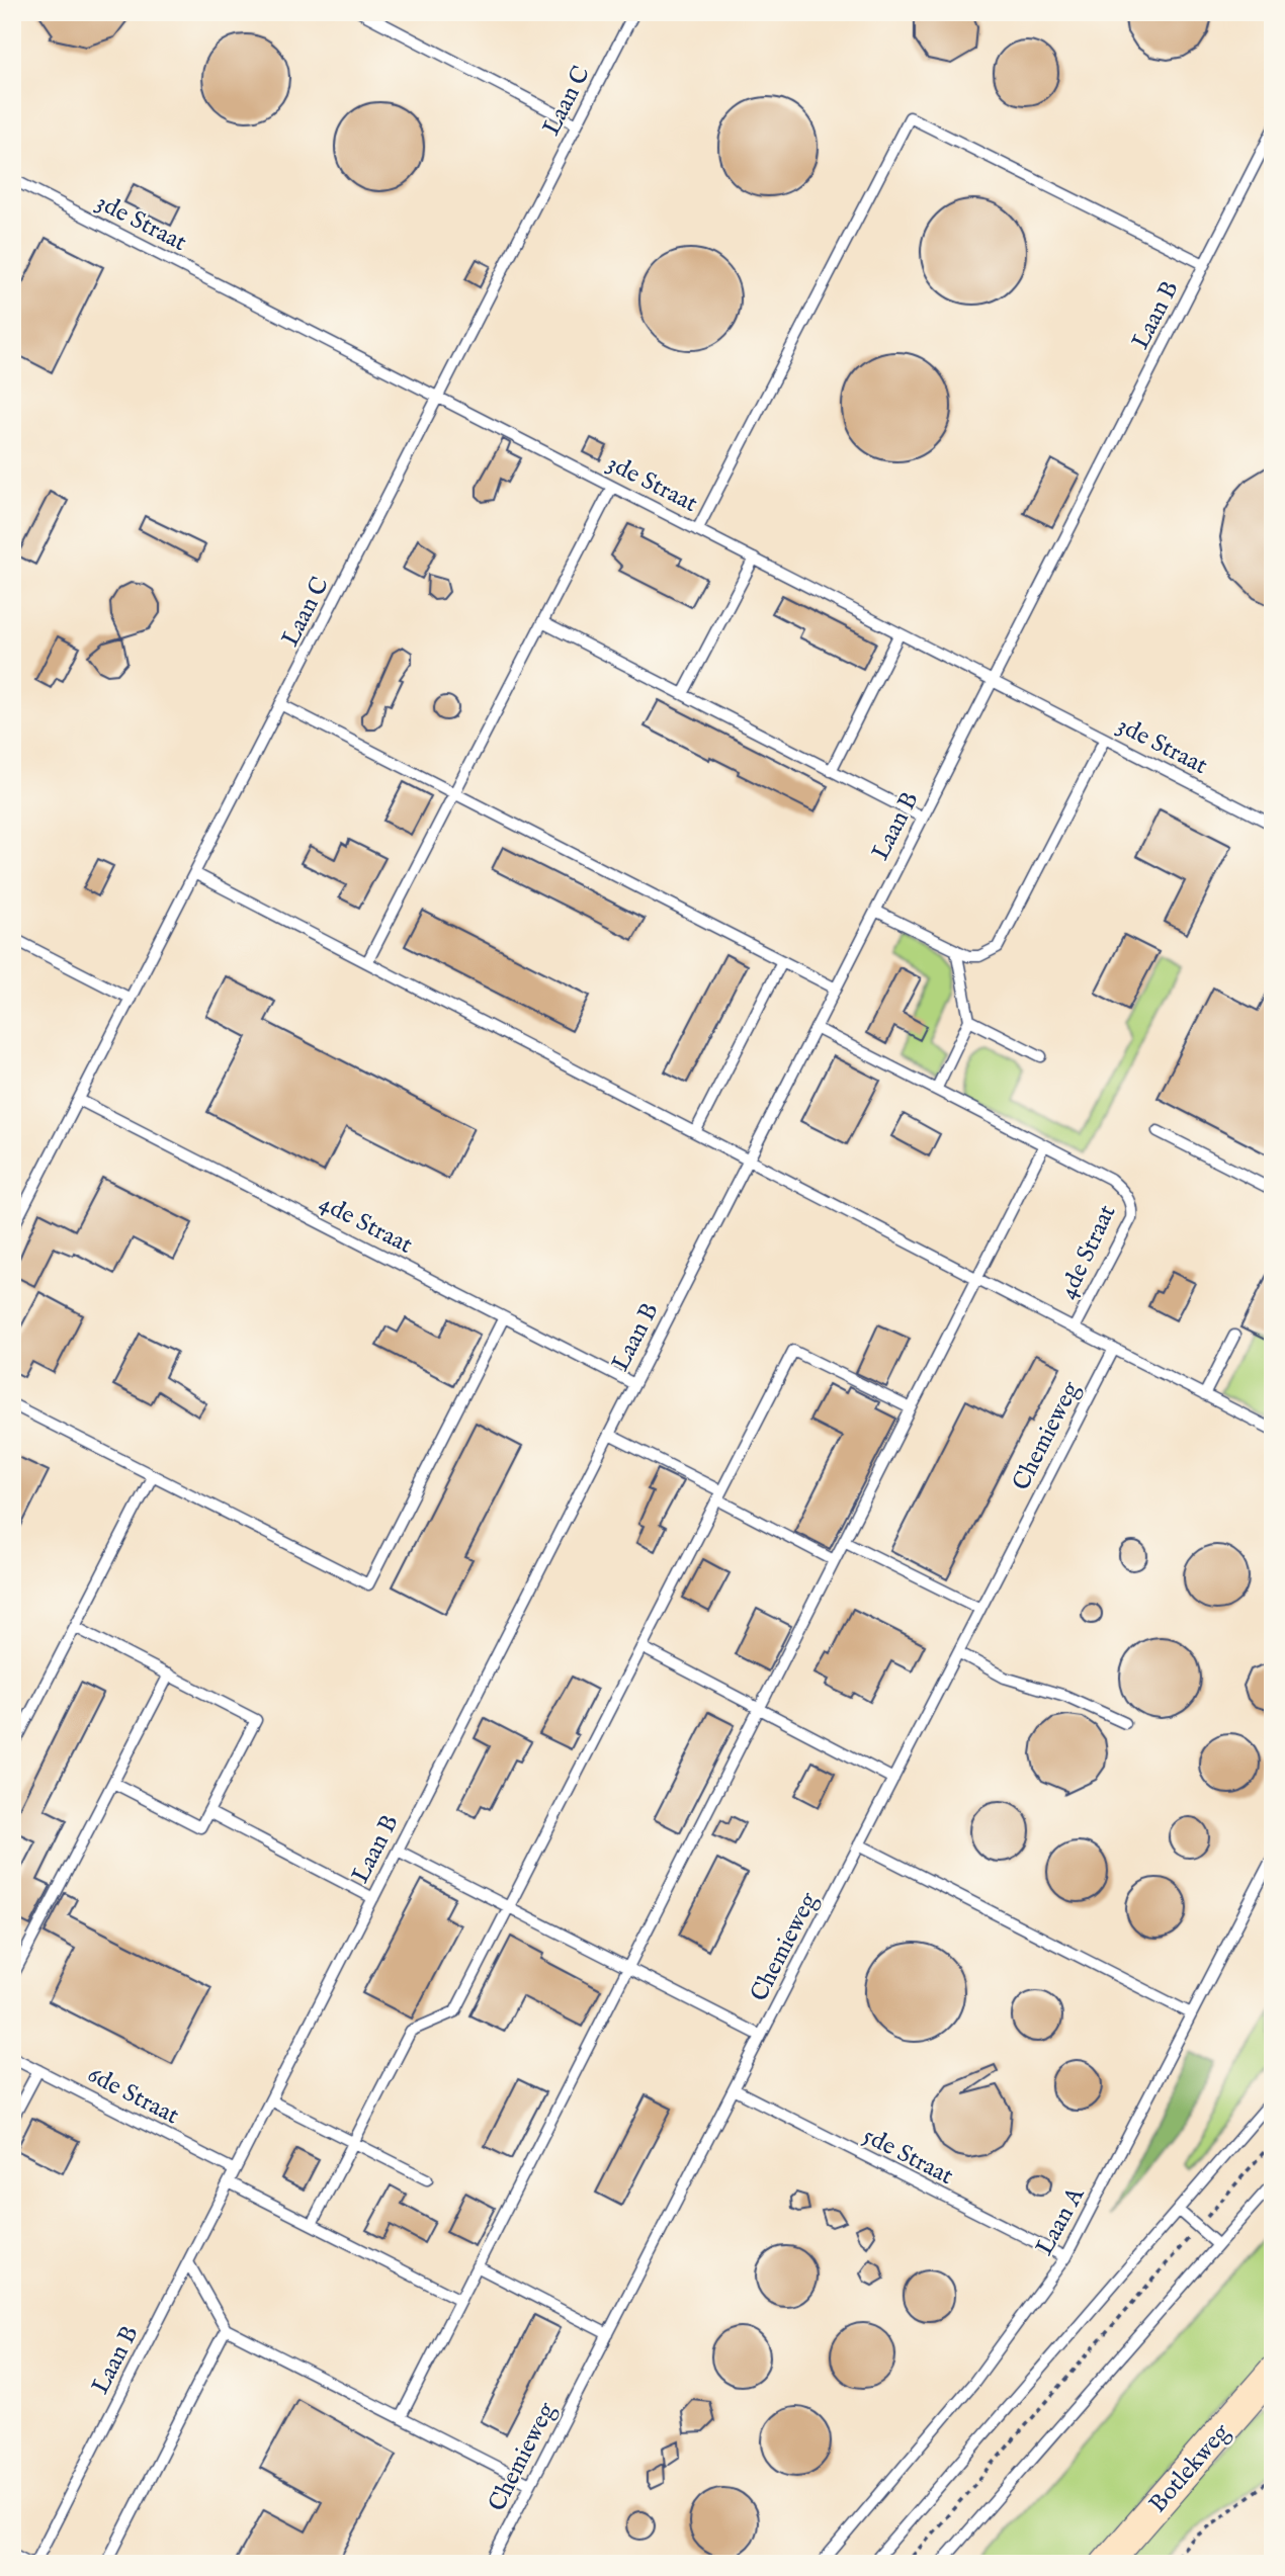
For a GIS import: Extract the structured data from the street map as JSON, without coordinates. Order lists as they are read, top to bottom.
{
  "streets": {
    "main road": ["Botlekweg"],
    "lane": [
      "Laan C",
      "3de Straat",
      "Laan B",
      "4de Straat",
      "Chemieweg",
      "6de Straat",
      "5de Straat",
      "Laan A"
    ]
  },
  "crossings": [
    ["Laan C", "3de Straat"],
    ["Laan C", "4de Straat"],
    ["3de Straat", "Laan B"],
    ["Laan B", "4de Straat"],
    ["Laan B", "6de Straat"],
    ["4de Straat", "Chemieweg"],
    ["Chemieweg", "5de Straat"],
    ["5de Straat", "Laan A"]
  ]
}
